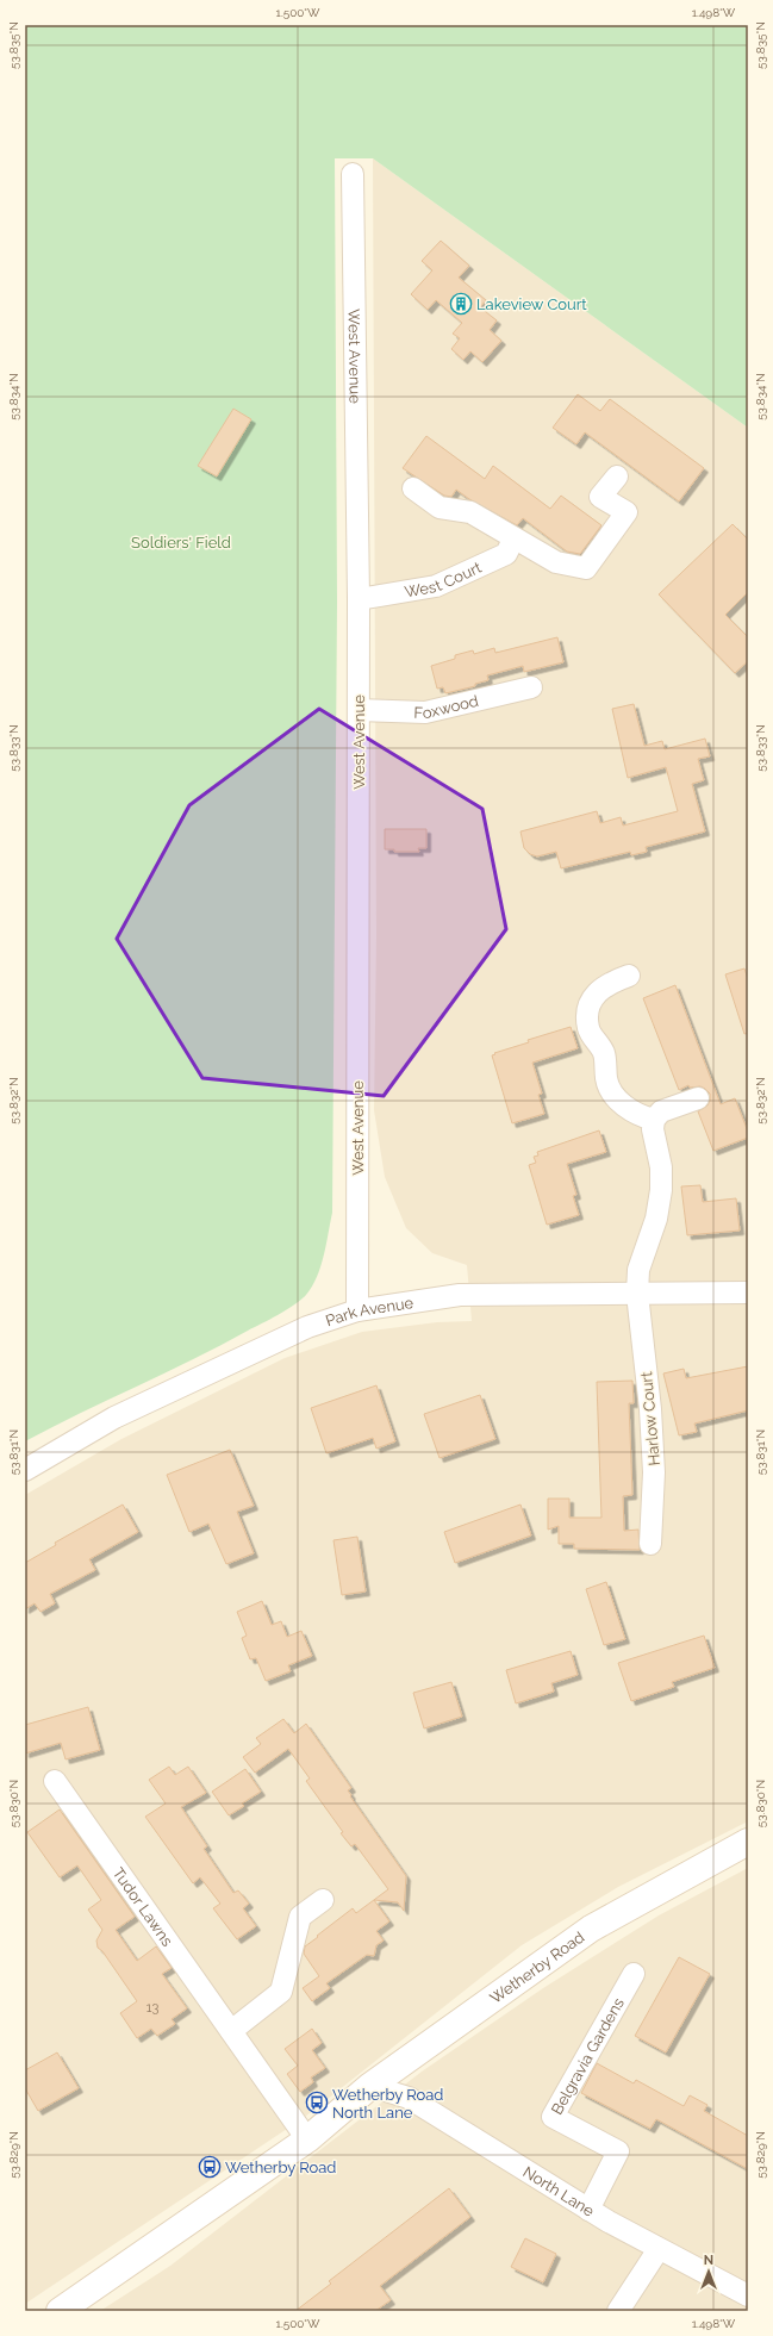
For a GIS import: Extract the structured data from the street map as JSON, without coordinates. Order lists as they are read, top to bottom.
{
  "streets": {
    "street": [
      "West Avenue",
      "West Court",
      "Foxwood",
      "Park Avenue",
      "Harlow Court",
      "Tudor Lawns",
      "Wetherby Road",
      "Belgravia Gardens",
      "North Lane"
    ]
  },
  "crossings": [
    ["West Avenue", "West Court"],
    ["West Avenue", "Foxwood"],
    ["West Avenue", "Park Avenue"],
    ["Park Avenue", "Harlow Court"],
    ["Tudor Lawns", "Wetherby Road"],
    ["Wetherby Road", "North Lane"],
    ["Belgravia Gardens", "North Lane"]
  ],
  "parks": ["Soldiers' Field"],
  "places": {
    "building": ["Lakeview Court"],
    "bus stop": ["Wetherby Road North Lane", "Wetherby Road"]
  },
  "house_numbers": ["13"],
  "north": "top",
  "coordinates": [
    "1.500°W",
    "1.498°W",
    "53.835°N",
    "53.834°N",
    "53.833°N",
    "53.832°N",
    "53.831°N",
    "53.830°N",
    "53.829°N"
  ]
}
